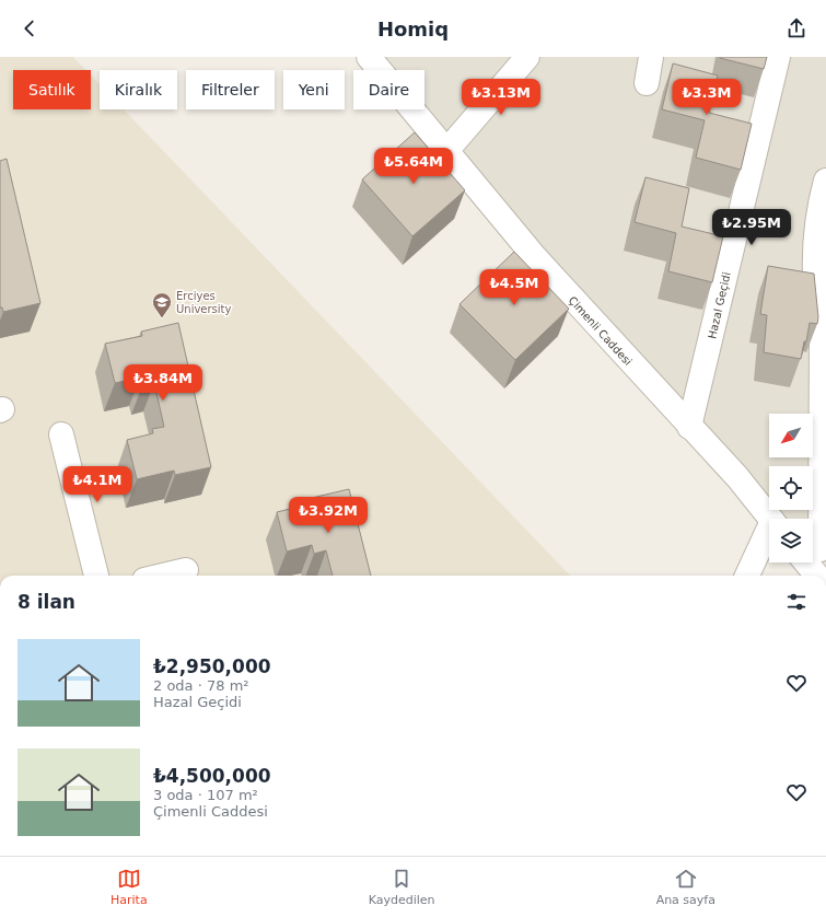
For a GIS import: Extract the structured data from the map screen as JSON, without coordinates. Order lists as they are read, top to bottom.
{
  "streets": {
    "street": ["Hazal Geçidi", "Çimenli Caddesi"]
  },
  "crossings": [
    ["Hazal Geçidi", "Çimenli Caddesi"]
  ],
  "places": {
    "school or university": ["Erciyes University"]
  },
  "north": "bottom left",
  "page": {
    "header": "Homiq",
    "chip": [
      "Satılık",
      "Kiralık",
      "Filtreler",
      "Yeni",
      "Daire"
    ],
    "price": [
      "₺3.13M",
      "₺3.3M",
      "₺5.64M",
      "₺2.95M",
      "₺4.5M",
      "₺3.84M",
      "₺4.1M",
      "₺3.92M"
    ],
    "heading": "8 ilan",
    "list": [
      {
        "name": "₺2,950,000",
        "note": "2 oda · 78 m² · Hazal Geçidi"
      },
      {
        "name": "₺4,500,000",
        "note": "3 oda · 107 m² · Çimenli Caddesi"
      }
    ],
    "tabs": ["Harita", "Kaydedilen", "Ana sayfa"]
  }
}
